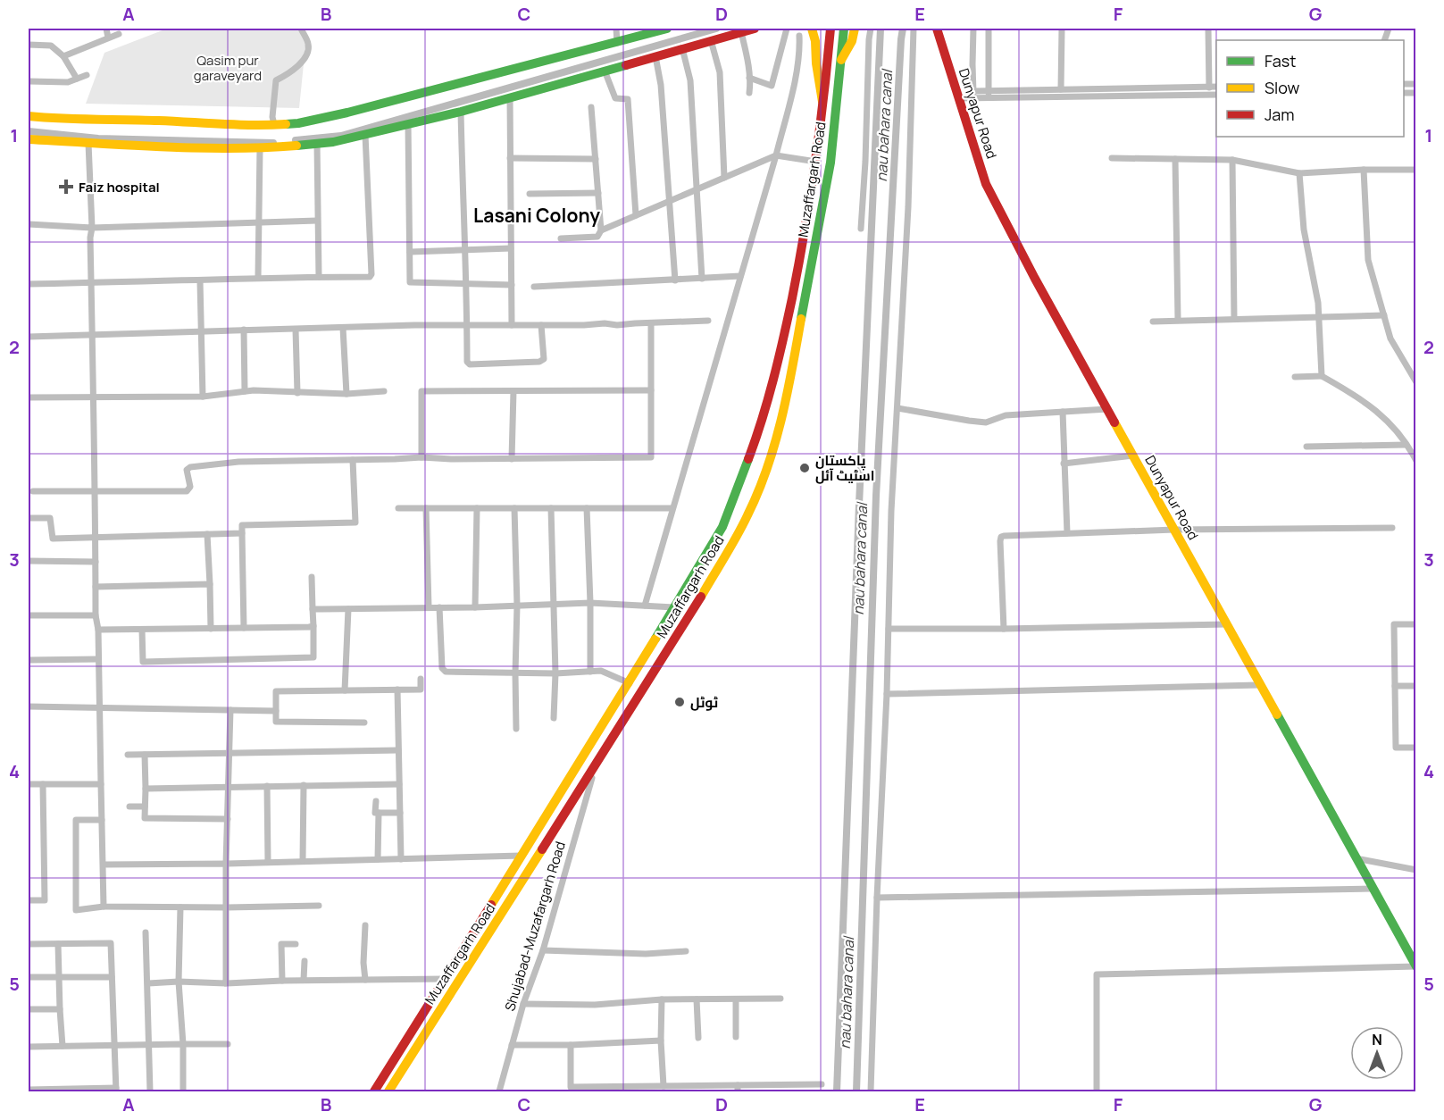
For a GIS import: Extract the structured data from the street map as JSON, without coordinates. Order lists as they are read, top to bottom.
{
  "streets": {
    "main road": ["Dunyapur Road", "Muzaffargarh Road"],
    "street": ["Shujabad-Muzafargarh Road"]
  },
  "crossings": [
    ["Muzaffargarh Road", "Shujabad-Muzafargarh Road"]
  ],
  "districts": ["Lasani Colony"],
  "water": ["nau bahara canal"],
  "parks": ["Qasim pur garaveyard"],
  "places": {
    "health": ["Faiz hospital"],
    "other": ["پاکستان اسٹیٹ آئل", "ٹوٹل"]
  },
  "legend": ["Fast", "Slow", "Jam"],
  "north": "top",
  "grid": {
    "columns": [
      "A",
      "B",
      "C",
      "D",
      "E",
      "F",
      "G"
    ],
    "rows": [
      "1",
      "2",
      "3",
      "4",
      "5"
    ]
  }
}
